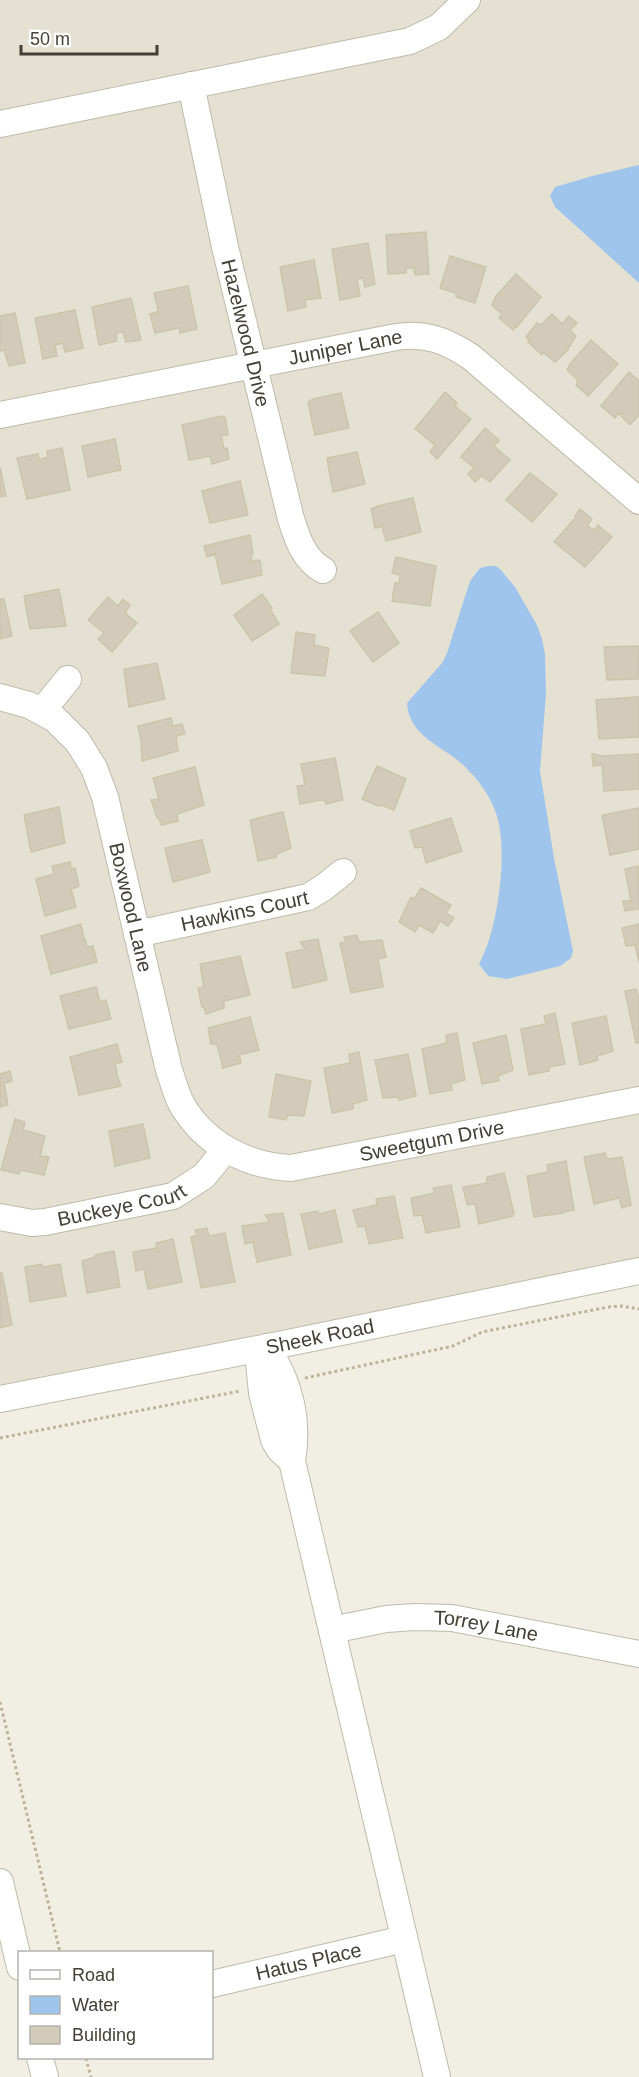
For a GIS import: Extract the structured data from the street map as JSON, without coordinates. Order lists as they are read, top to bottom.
{
  "streets": {
    "street": [
      "Hazelwood Drive",
      "Juniper Lane",
      "Boxwood Lane",
      "Hawkins Court",
      "Sweetgum Drive",
      "Buckeye Court",
      "Sheek Road",
      "Torrey Lane",
      "Hatus Place"
    ]
  },
  "crossings": [
    ["Hazelwood Drive", "Juniper Lane"],
    ["Boxwood Lane", "Hawkins Court"],
    ["Boxwood Lane", "Sweetgum Drive"],
    ["Boxwood Lane", "Buckeye Court"],
    ["Sweetgum Drive", "Buckeye Court"]
  ],
  "legend": ["Road", "Water", "Building"],
  "scale_bar": "50 m"
}
